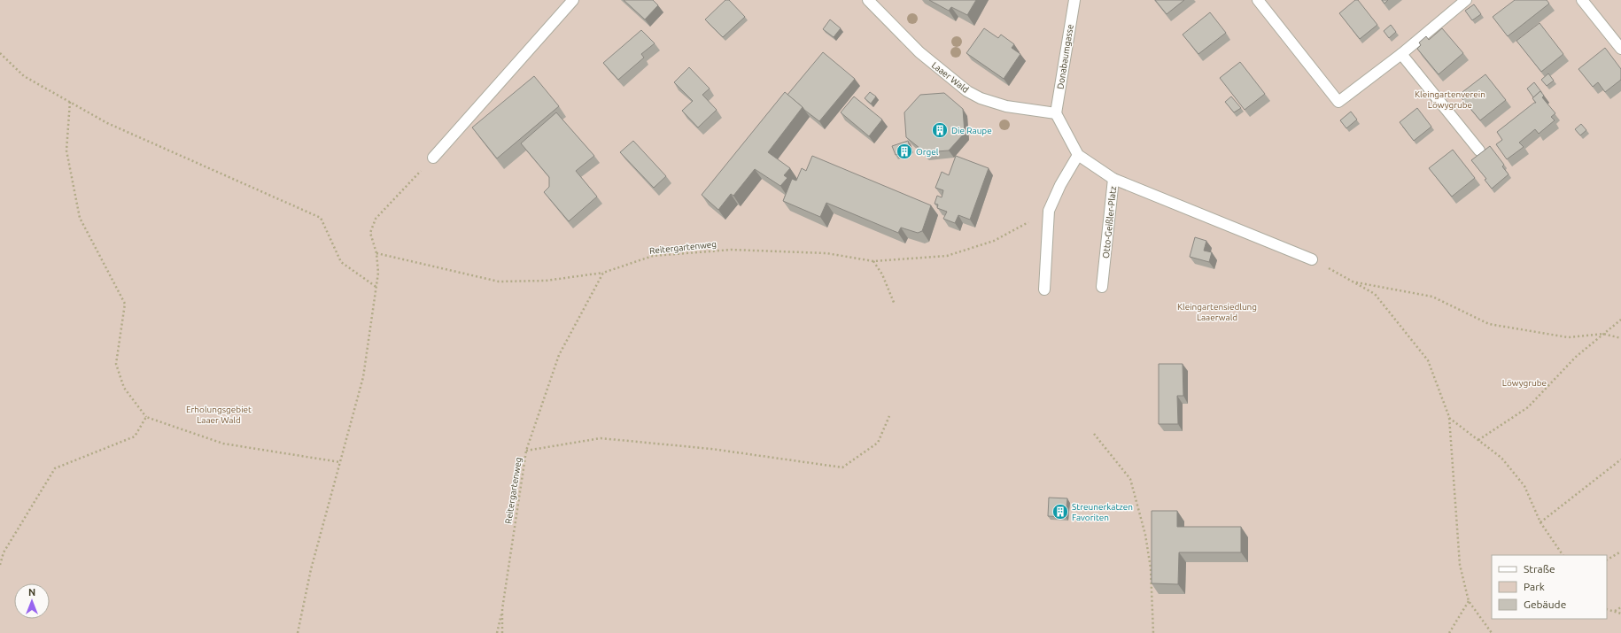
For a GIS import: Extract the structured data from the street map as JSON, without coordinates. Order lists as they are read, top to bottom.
{
  "streets": {
    "street": ["Donabaumgasse", "Laaer Wald", "Otto-Geißler-Platz"],
    "path": ["Reitergartenweg"]
  },
  "crossings": [
    ["Donabaumgasse", "Laaer Wald"],
    ["Donabaumgasse", "Otto-Geißler-Platz"],
    ["Laaer Wald", "Otto-Geißler-Platz"]
  ],
  "parks": [
    "Kleingartenverein Löwygrube",
    "Kleingartensiedlung Laaerwald",
    "Löwygrube",
    "Erholungsgebiet Laaer Wald"
  ],
  "places": {
    "building": ["Die Raupe", "Orgel", "Streunerkatzen Favoriten"]
  },
  "legend": ["Straße", "Park", "Gebäude"],
  "north": "top"
}
